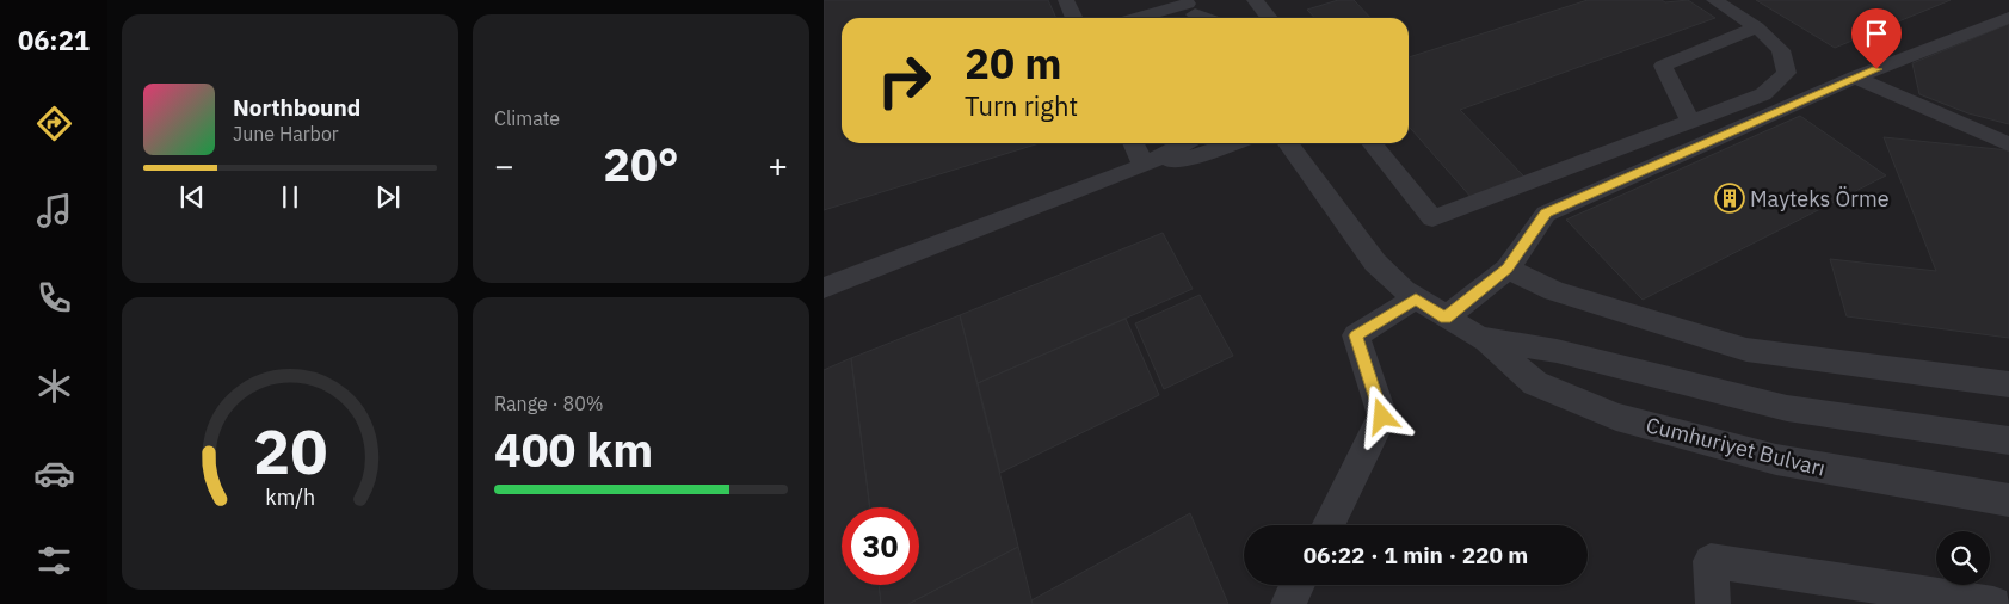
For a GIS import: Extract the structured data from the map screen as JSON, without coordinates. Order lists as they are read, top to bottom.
{
  "streets": {
    "street": ["Cumhuriyet Bulvarı"]
  },
  "places": {
    "building": ["Mayteks Örme"]
  },
  "page": {
    "tabs": "06:21",
    "tile": [
      "Climate",
      ["Range · 80%", "400 km"]
    ],
    "turn": ["20 m", "Turn right"],
    "song": ["Northbound", "June Harbor"],
    "heat": ["−", "20°", "+"],
    "limit": "30",
    "trip": "06:22 · 1 min · 220 m",
    "gauge": ["20", "km/h"]
  }
}
